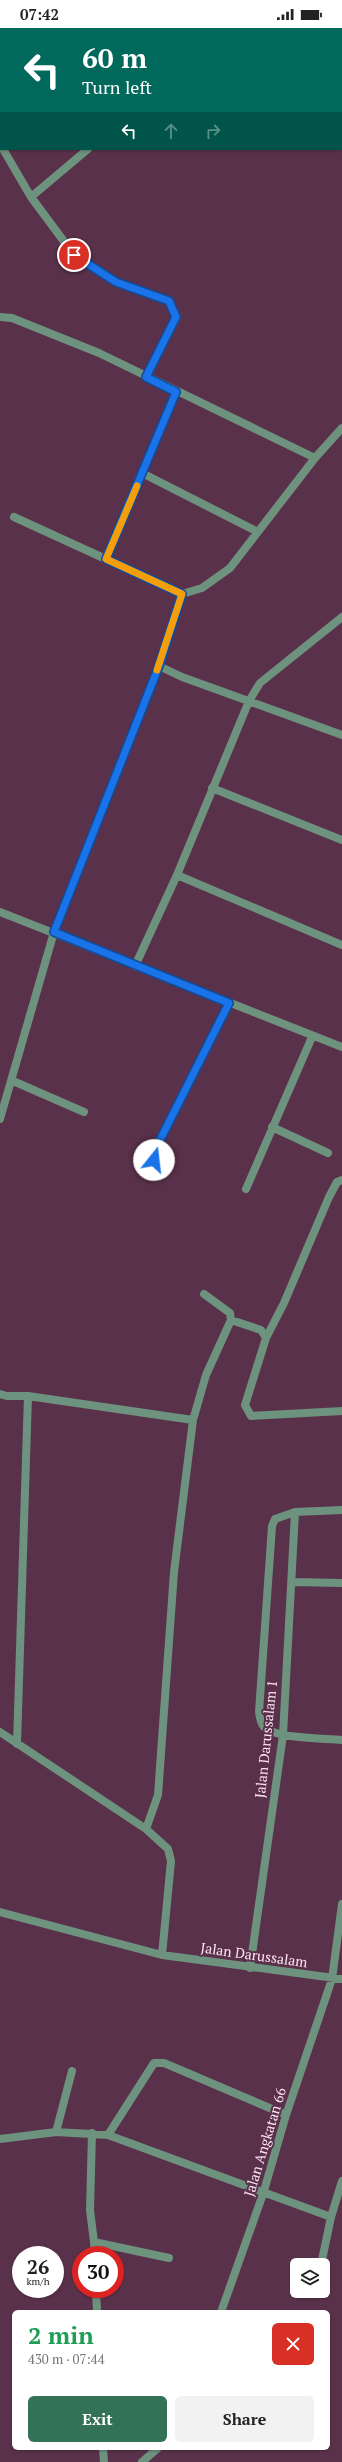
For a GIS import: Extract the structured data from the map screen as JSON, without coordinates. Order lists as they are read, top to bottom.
{
  "streets": {
    "street": ["Jalan Darussalam 1", "Jalan Darussalam", "Jalan Angkatan 66"]
  },
  "crossings": [
    ["Jalan Darussalam 1", "Jalan Darussalam"],
    ["Jalan Darussalam", "Jalan Angkatan 66"]
  ],
  "page": {
    "status": "07:42",
    "turn": ["60 m", "Turn left"],
    "speed": "26 km/h",
    "limit": "30",
    "heading": ["2 min", "430 m · 07:44"],
    "buttons": ["Exit", "Share"]
  }
}
